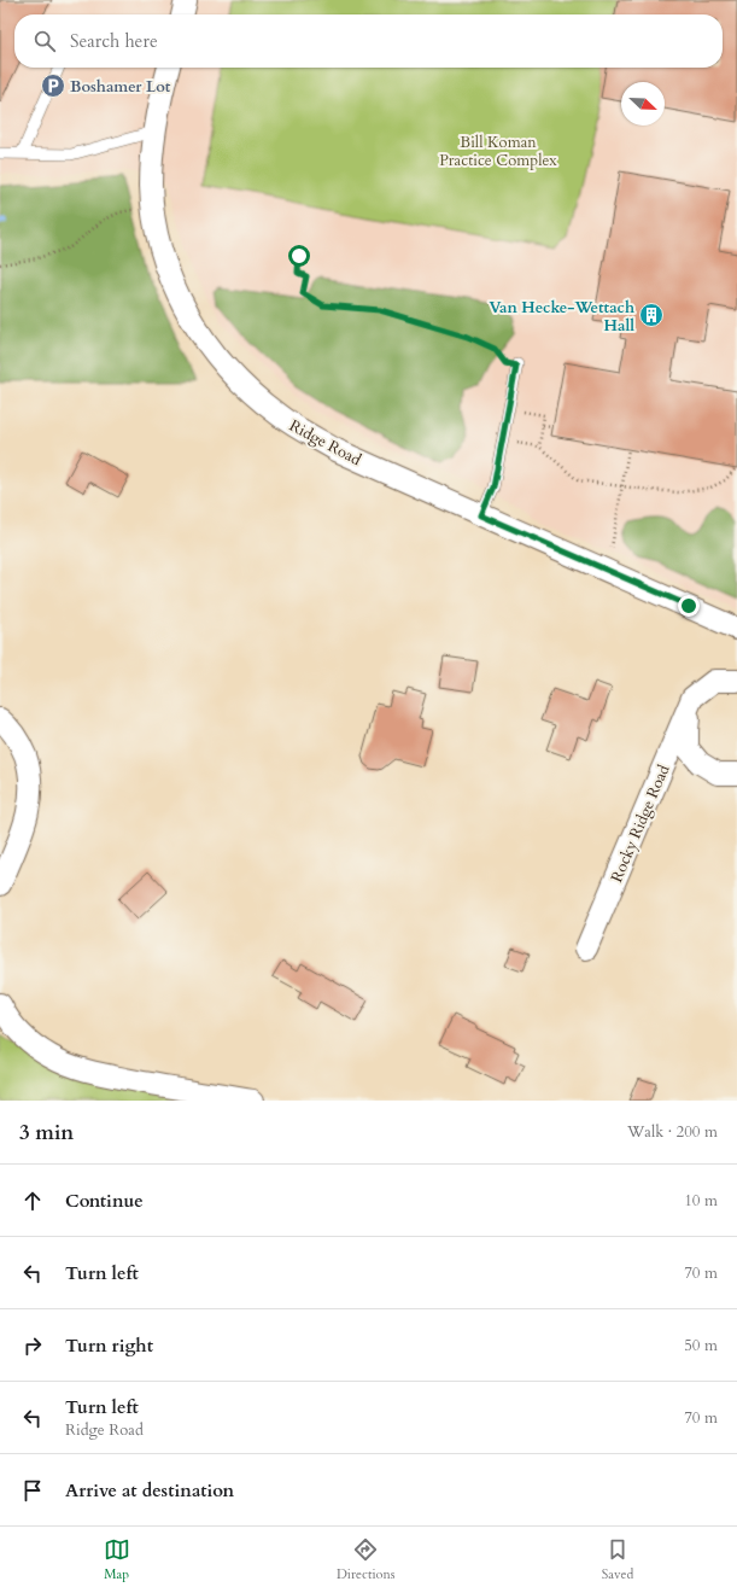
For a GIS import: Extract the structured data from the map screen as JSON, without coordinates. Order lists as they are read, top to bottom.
{
  "streets": {
    "street": ["Ridge Road", "Rocky Ridge Road"]
  },
  "parks": ["Bill Koman Practice Complex"],
  "places": {
    "parking": ["Boshamer Lot"],
    "building": ["Van Hecke-Wettach Hall"]
  },
  "north": "bottom right",
  "page": {
    "search": "Search here",
    "heading": ["3 min", "Walk · 200 m"],
    "list": [
      ["Continue", "10 m"],
      ["Turn left", "70 m"],
      ["Turn right", "50 m"],
      ["Turn left", "Ridge Road", "70 m"],
      "Arrive at destination"
    ],
    "nav": ["Map", "Directions", "Saved"]
  }
}
